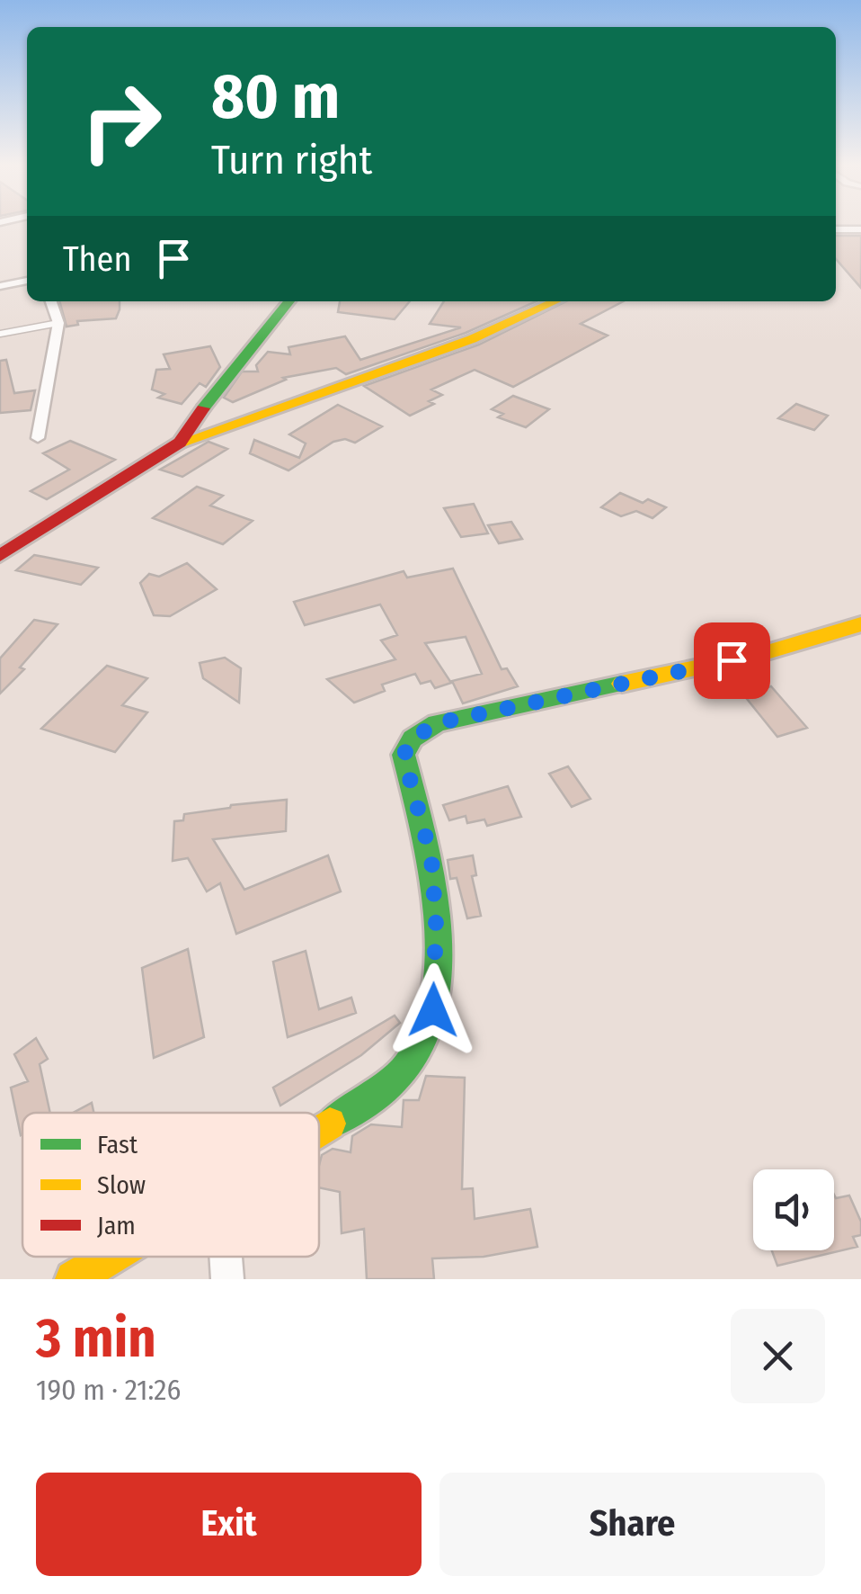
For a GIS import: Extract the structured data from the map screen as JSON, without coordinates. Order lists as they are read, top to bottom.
{
  "legend": ["Fast", "Slow", "Jam"],
  "page": {
    "turn": ["80 m", "Turn right"],
    "then": "Then",
    "heading": ["3 min", "190 m · 21:26"],
    "buttons": ["Exit", "Share"]
  }
}
